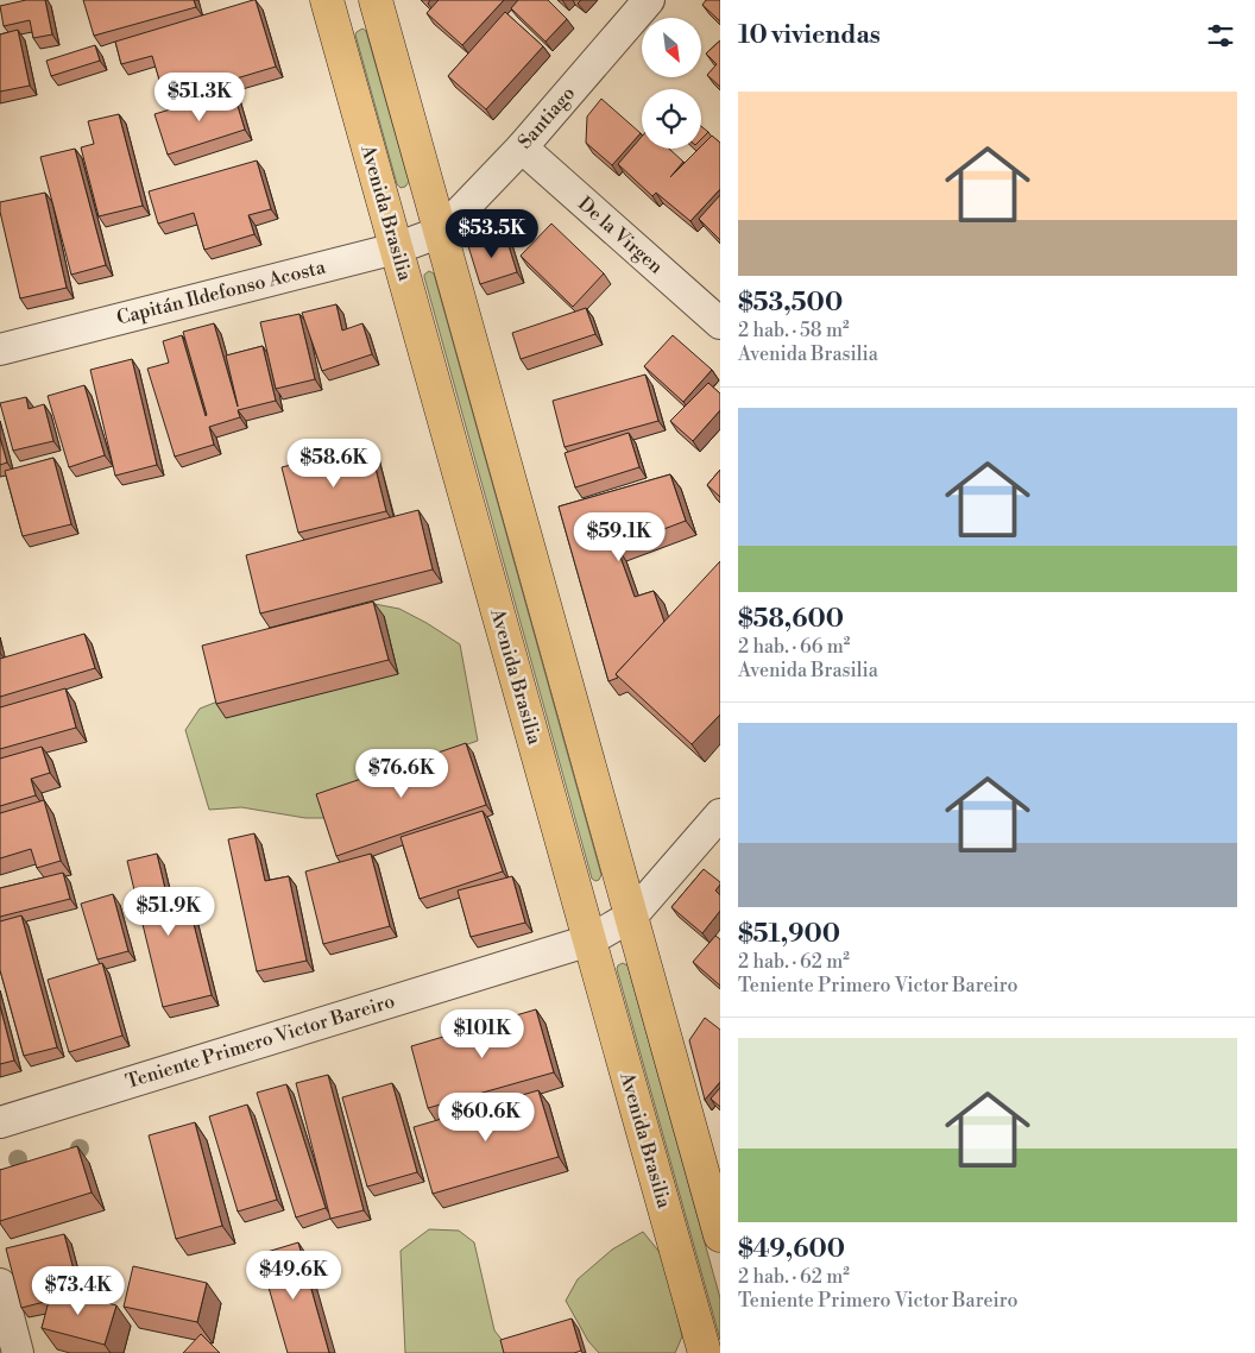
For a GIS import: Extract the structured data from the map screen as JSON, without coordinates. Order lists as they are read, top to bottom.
{
  "streets": {
    "main road": ["Avenida Brasilia"],
    "street": [
      "Santiago",
      "De la Virgen",
      "Capitán Ildefonso Acosta",
      "Teniente Primero Victor Bareiro"
    ]
  },
  "crossings": [
    ["Santiago", "De la Virgen"],
    ["Santiago", "Capitán Ildefonso Acosta"],
    ["Avenida Brasilia", "Capitán Ildefonso Acosta"],
    ["Avenida Brasilia", "Teniente Primero Victor Bareiro"]
  ],
  "north": "bottom right",
  "page": {
    "heading": "10 viviendas",
    "list": [
      {
        "name": "$53,500",
        "note": "2 hab. · 58 m² · Avenida Brasilia"
      },
      {
        "name": "$58,600",
        "note": "2 hab. · 66 m² · Avenida Brasilia"
      },
      {
        "name": "$51,900",
        "note": "2 hab. · 62 m² · Teniente Primero Victor Bareiro"
      },
      {
        "name": "$49,600",
        "note": "2 hab. · 62 m² · Teniente Primero Victor Bareiro"
      }
    ],
    "price": [
      "$51.3K",
      "$53.5K",
      "$58.6K",
      "$59.1K",
      "$76.6K",
      "$51.9K",
      "$101K",
      "$60.6K",
      "$49.6K",
      "$73.4K"
    ]
  }
}
